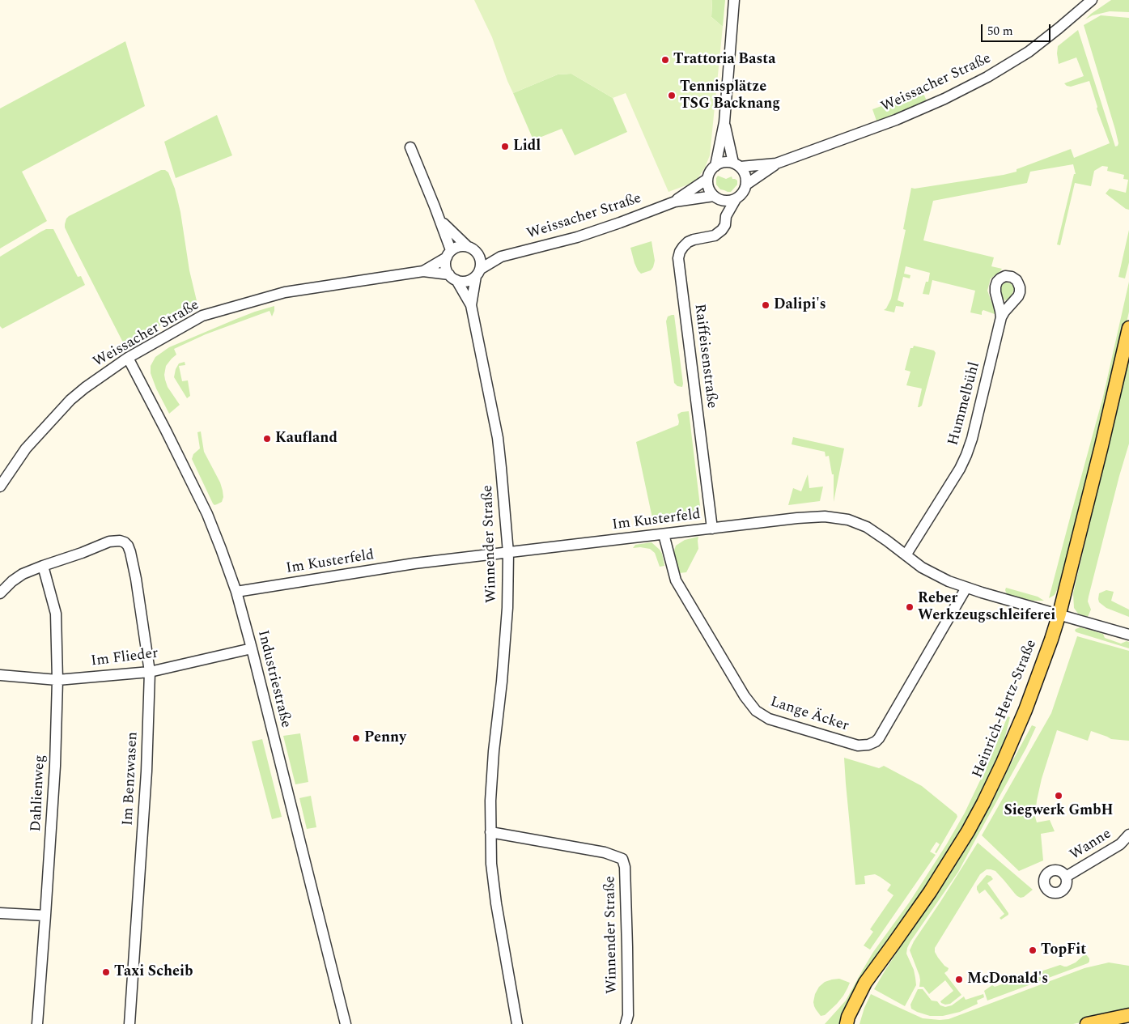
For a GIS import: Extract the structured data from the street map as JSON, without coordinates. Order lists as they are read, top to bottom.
{
  "streets": {
    "main road": ["Heinrich-Hertz-Straße"],
    "street": [
      "Weissacher Straße",
      "Raiffeisenstraße",
      "Hummelbühl",
      "Im Kusterfeld",
      "Winnender Straße",
      "Im Flieder",
      "Industriestraße",
      "Lange Äcker",
      "Im Benzwasen",
      "Dahlienweg",
      "Wanne"
    ]
  },
  "crossings": [
    ["Weissacher Straße", "Raiffeisenstraße"],
    ["Weissacher Straße", "Winnender Straße"],
    ["Weissacher Straße", "Industriestraße"],
    ["Raiffeisenstraße", "Im Kusterfeld"],
    ["Hummelbühl", "Im Kusterfeld"],
    ["Im Kusterfeld", "Winnender Straße"],
    ["Im Kusterfeld", "Industriestraße"],
    ["Im Kusterfeld", "Heinrich-Hertz-Straße"],
    ["Im Kusterfeld", "Lange Äcker"],
    ["Im Flieder", "Industriestraße"],
    ["Im Flieder", "Im Benzwasen"],
    ["Im Flieder", "Dahlienweg"],
    ["Im Benzwasen", "Dahlienweg"]
  ],
  "places": [
    "Trattoria Basta",
    "Tennisplätze TSG Backnang",
    "Lidl",
    "Dalipi's",
    "Kaufland",
    "Reber Werkzeugschleiferei",
    "Penny",
    "Siegwerk GmbH",
    "TopFit",
    "Taxi Scheib",
    "McDonald's"
  ],
  "scale_bar": "50 m"
}
